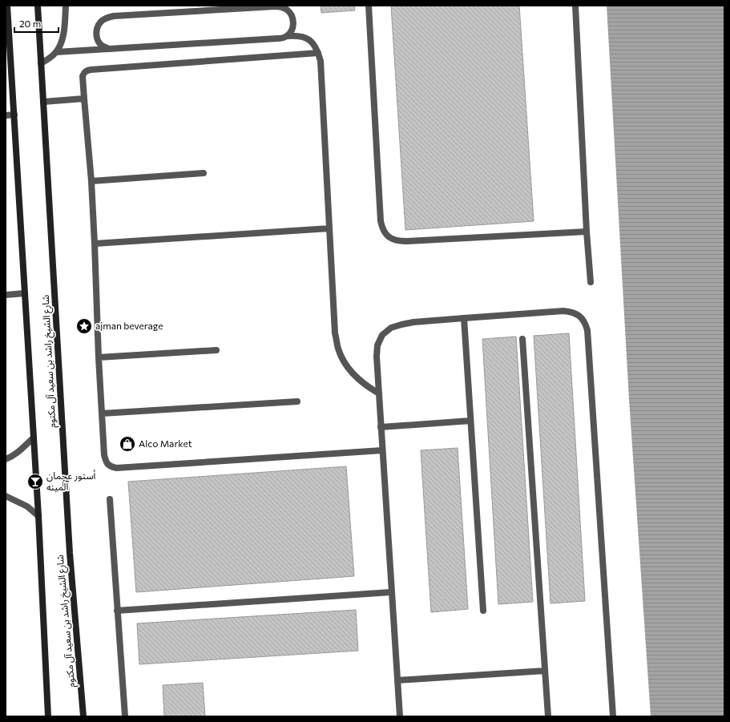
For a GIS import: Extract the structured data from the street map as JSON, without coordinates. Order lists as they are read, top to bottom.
{
  "streets": {
    "main road": ["شارع الشيخ راشد بن سعيد آل مكتوم"]
  },
  "places": {
    "place": ["ajman beverage"],
    "shop": ["Alco Market"],
    "bar": ["أستور عجمان المينه"]
  },
  "scale_bar": "20 m"
}
